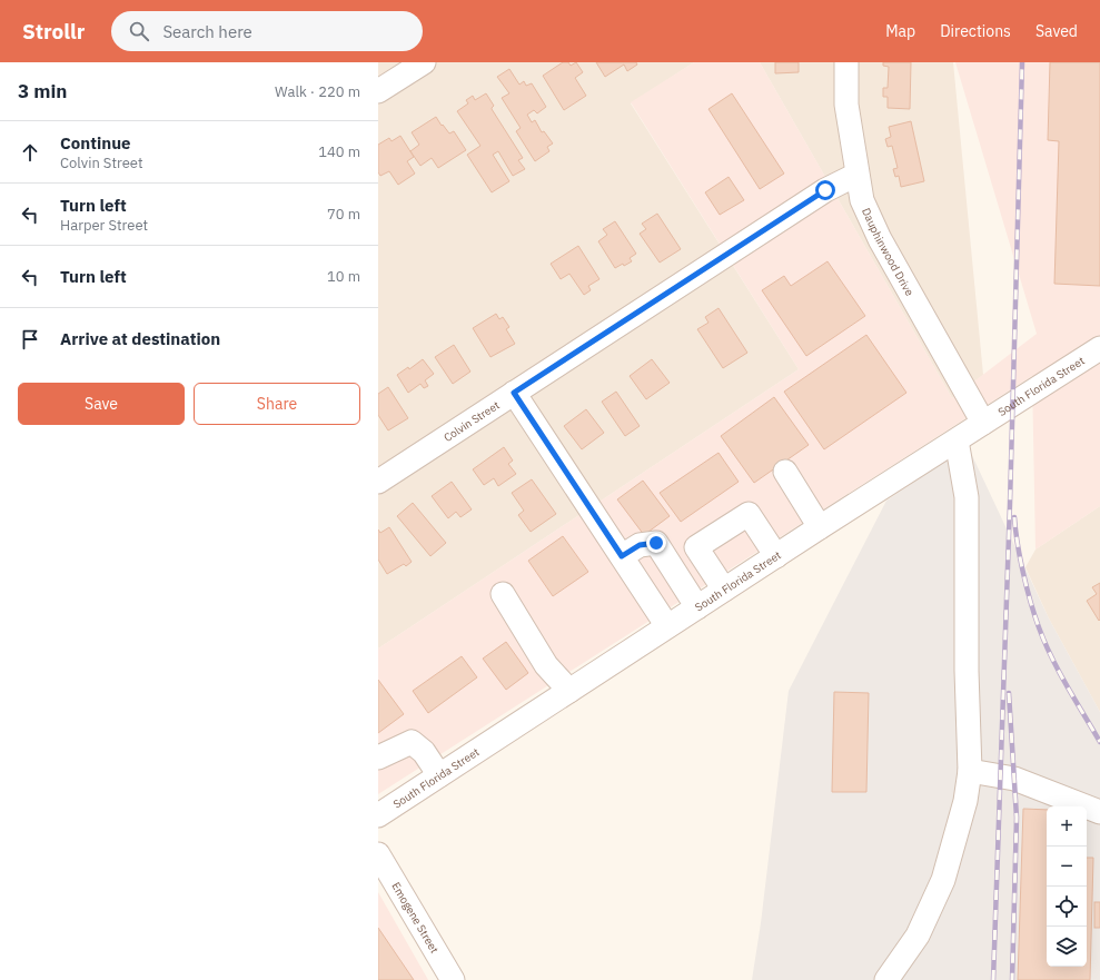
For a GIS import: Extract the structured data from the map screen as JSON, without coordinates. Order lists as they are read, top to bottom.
{
  "streets": {
    "street": [
      "Dauphinwood Drive",
      "South Florida Street",
      "Colvin Street",
      "Emogene Street"
    ]
  },
  "crossings": [
    ["Dauphinwood Drive", "South Florida Street"],
    ["Dauphinwood Drive", "Colvin Street"]
  ],
  "page": {
    "header": "Strollr",
    "search": "Search here",
    "nav": ["Map", "Directions", "Saved"],
    "heading": ["3 min", "Walk · 220 m"],
    "list": [
      ["Continue", "Colvin Street", "140 m"],
      ["Turn left", "Harper Street", "70 m"],
      ["Turn left", "10 m"],
      "Arrive at destination"
    ],
    "buttons": ["Save", "Share"],
    "map_buttons": ["+", "−"]
  }
}
